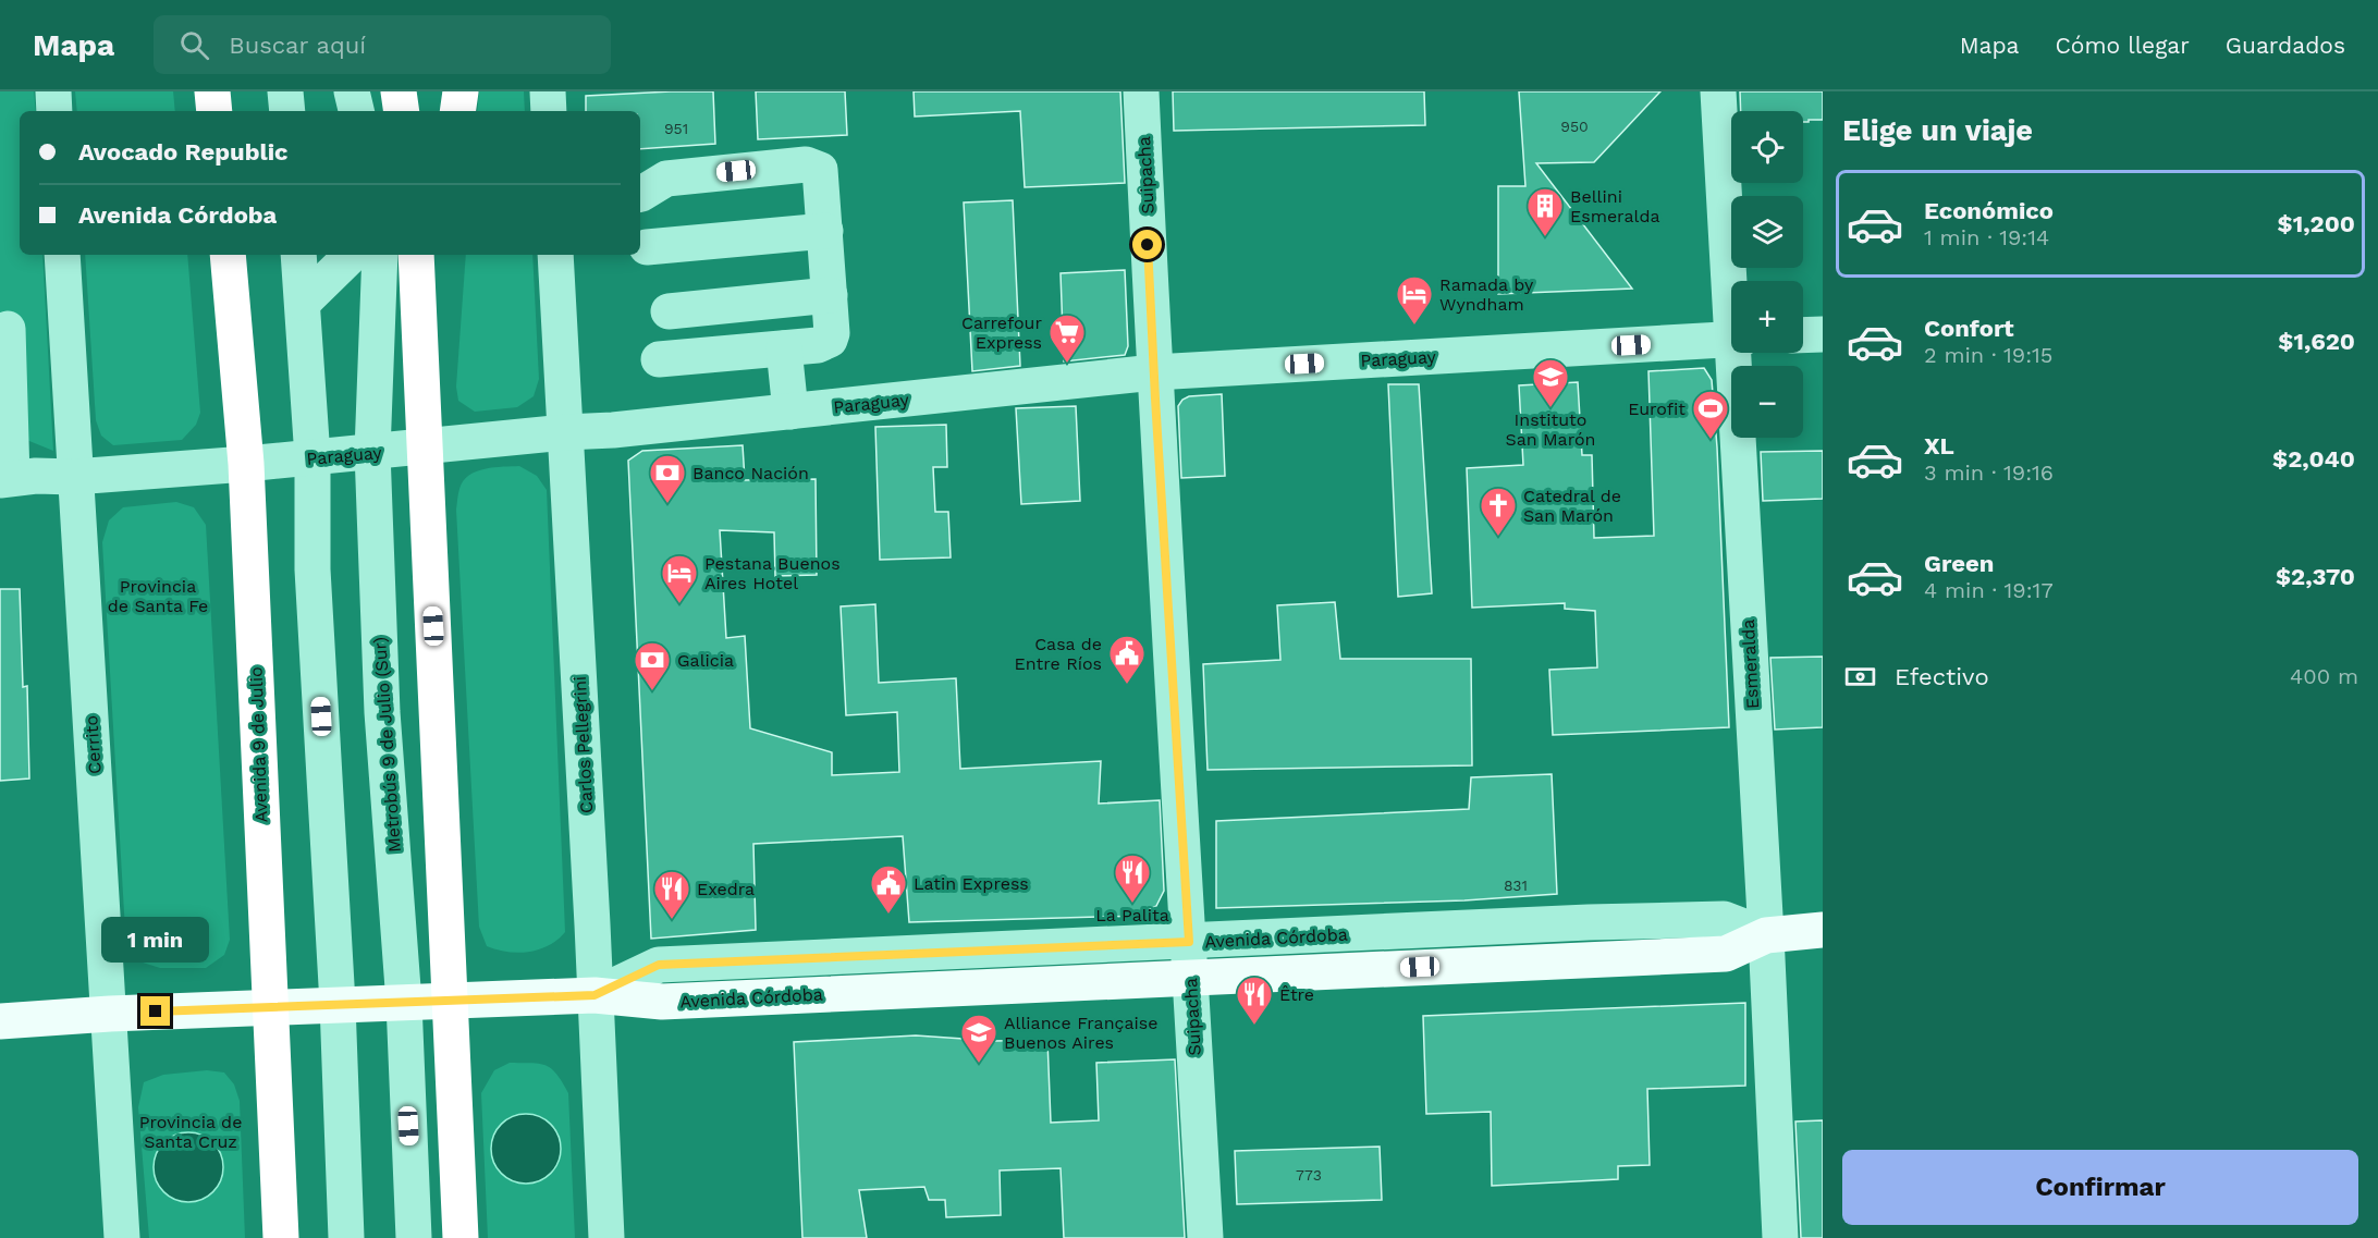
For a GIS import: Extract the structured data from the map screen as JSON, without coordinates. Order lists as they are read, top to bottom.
{
  "streets": {
    "highway": ["Avenida 9 de Julio"],
    "main road": ["Avenida Córdoba"],
    "street": [
      "Suipacha",
      "Paraguay",
      "Esmeralda",
      "Cerrito",
      "Metrobús 9 de Julio (Sur)",
      "Carlos Pellegrini"
    ]
  },
  "crossings": [
    ["Suipacha", "Paraguay"],
    ["Suipacha", "Avenida Córdoba"],
    ["Paraguay", "Cerrito"],
    ["Paraguay", "Avenida 9 de Julio"],
    ["Paraguay", "Metrobús 9 de Julio (Sur)"],
    ["Paraguay", "Carlos Pellegrini"],
    ["Esmeralda", "Avenida Córdoba"],
    ["Cerrito", "Avenida Córdoba"],
    ["Avenida 9 de Julio", "Avenida Córdoba"],
    ["Metrobús 9 de Julio (Sur)", "Avenida Córdoba"],
    ["Carlos Pellegrini", "Avenida Córdoba"]
  ],
  "parks": ["Provincia de Santa Fe", "Provincia de Santa Cruz"],
  "places": {
    "building": ["Bellini Esmeralda"],
    "hotel": ["Ramada by Wyndham", "Pestana Buenos Aires Hotel"],
    "supermarket": ["Carrefour Express"],
    "school or university": ["Instituto San Marón", "Alliance Française Buenos Aires"],
    "sports": ["Eurofit"],
    "bank": ["Banco Nación", "Galicia"],
    "church": ["Catedral de San Marón"],
    "public building": ["Casa de Entre Ríos", "Latin Express"],
    "restaurant": ["La Palita", "Exedra", "Être"]
  },
  "house_numbers": [
    "950",
    "951",
    "831",
    "773"
  ],
  "page": {
    "header": "Mapa",
    "search": "Buscar aquí",
    "nav": ["Mapa", "Cómo llegar", "Guardados"],
    "heading": "Elige un viaje",
    "map_buttons": ["+", "−"],
    "banner": ["Avocado Republic", "Avenida Córdoba"],
    "list": [
      {
        "name": "Económico",
        "note": "1 min · 19:14",
        "value": "$1,200"
      },
      {
        "name": "Confort",
        "note": "2 min · 19:15",
        "value": "$1,620"
      },
      {
        "name": "XL",
        "note": "3 min · 19:16",
        "value": "$2,040"
      },
      {
        "name": "Green",
        "note": "4 min · 19:17",
        "value": "$2,370"
      }
    ],
    "pay": ["Efectivo", "400 m"],
    "bubble": "1 min",
    "buttons": "Confirmar"
  }
}
